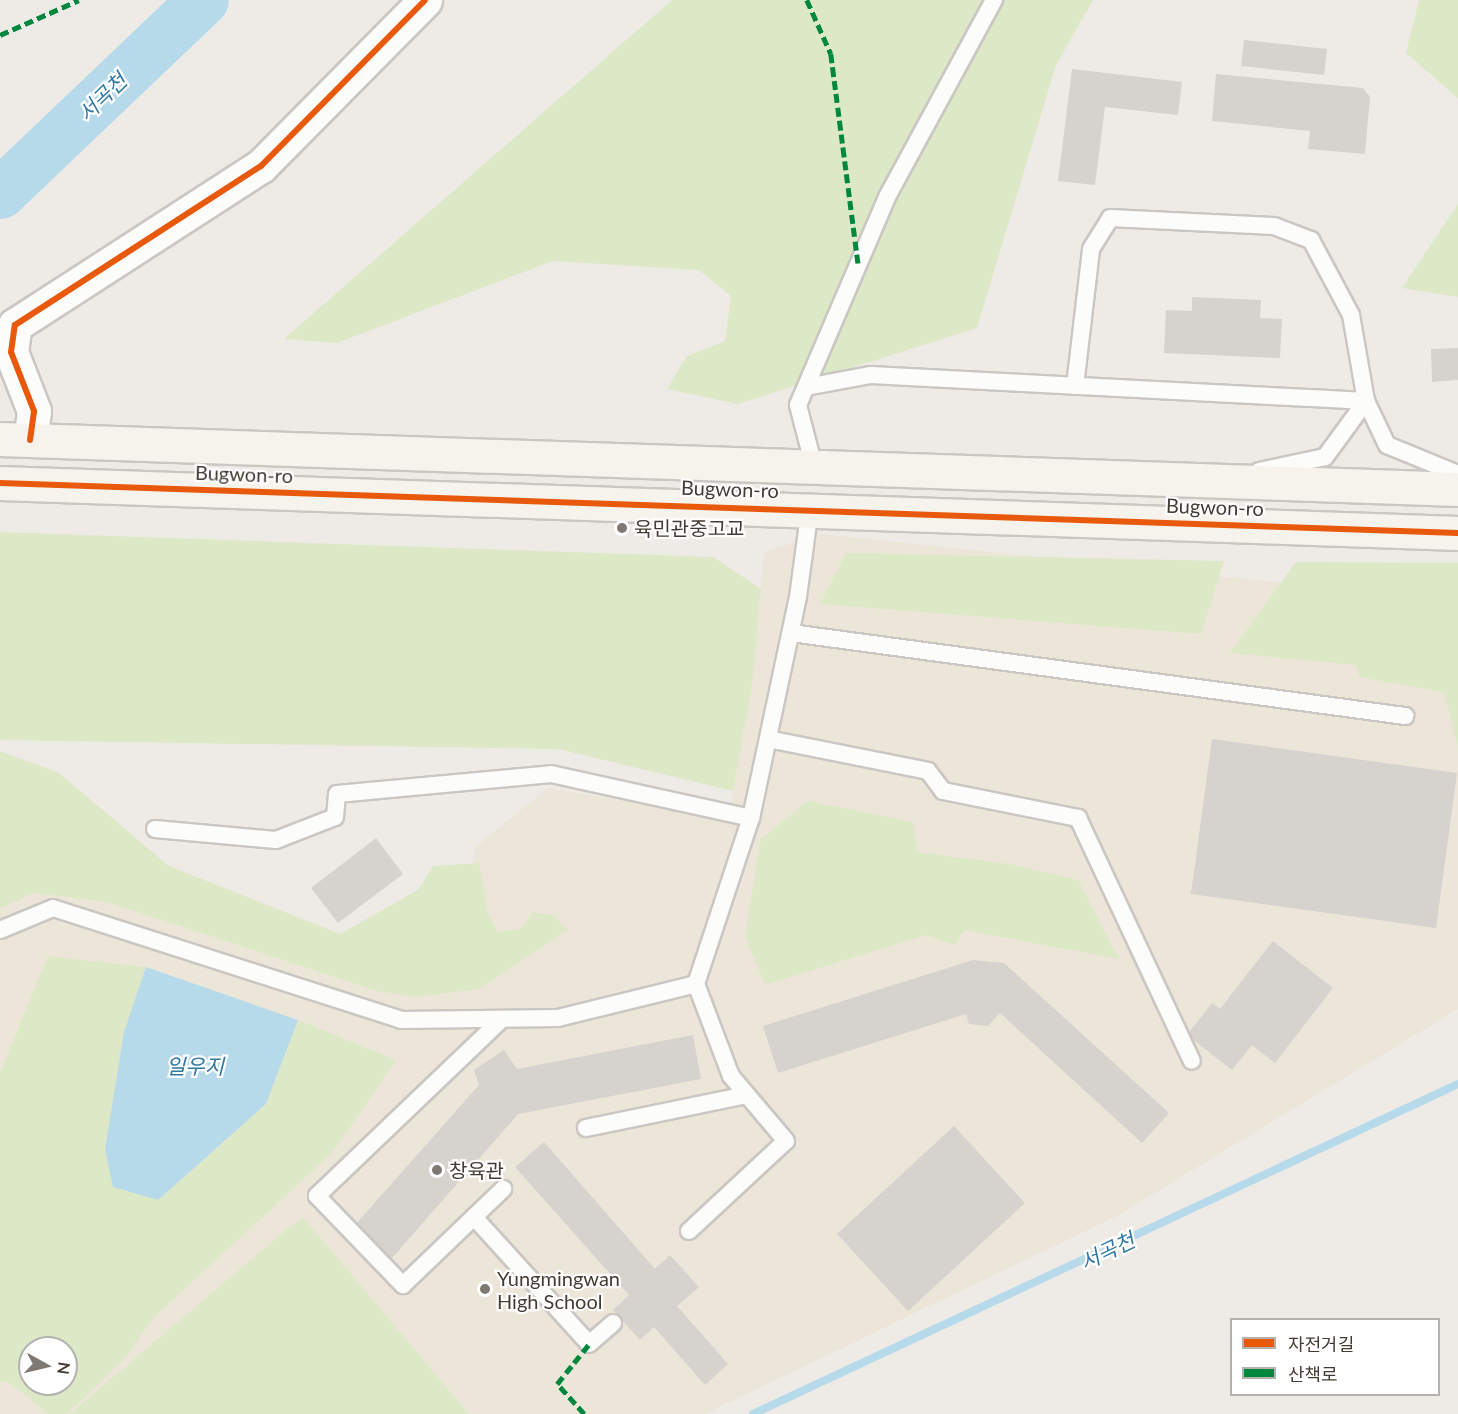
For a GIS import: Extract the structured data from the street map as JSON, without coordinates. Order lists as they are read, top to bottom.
{
  "streets": {
    "street": ["Bugwon-ro"]
  },
  "water": ["서곡천", "일우지"],
  "places": ["육민관중고교", "창육관", "Yungmingwan High School"],
  "legend": ["자전거길", "산책로"],
  "north": "right"
}
